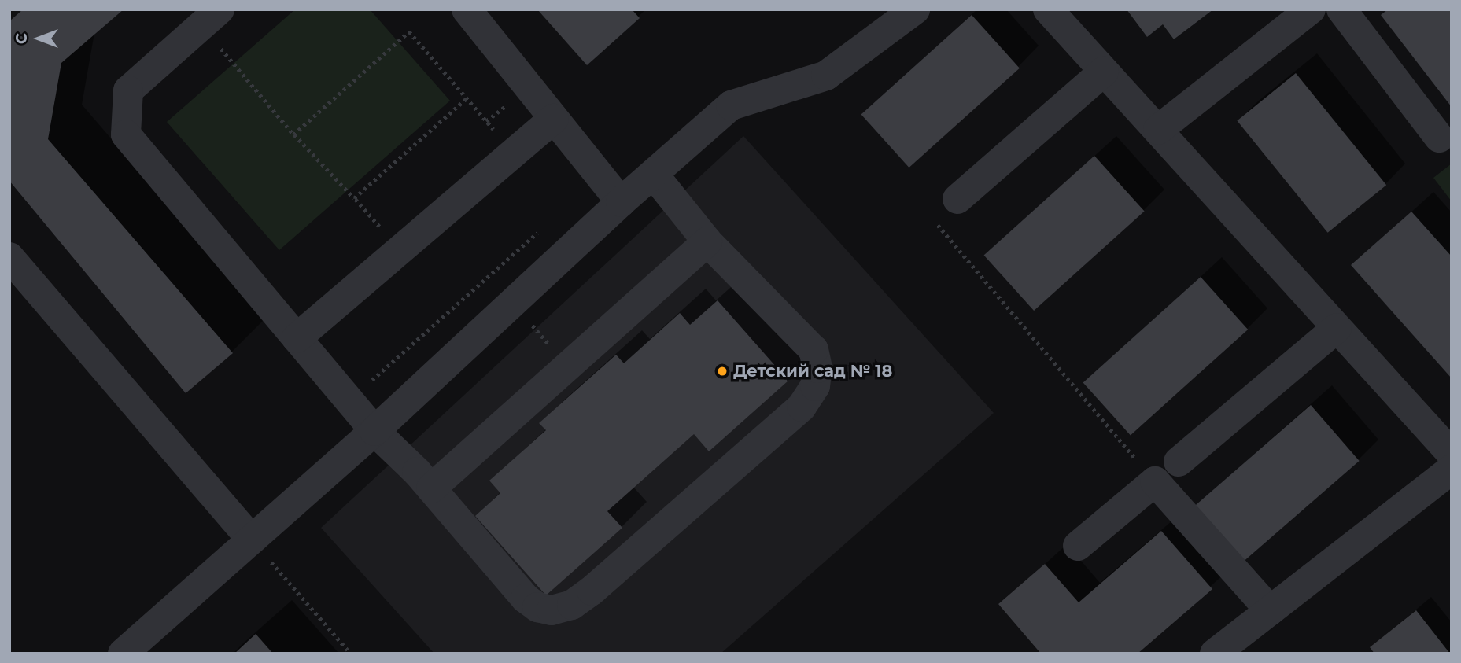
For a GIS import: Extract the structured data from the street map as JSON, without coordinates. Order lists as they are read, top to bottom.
{
  "places": ["Детский сад № 18"],
  "north": "left"
}
